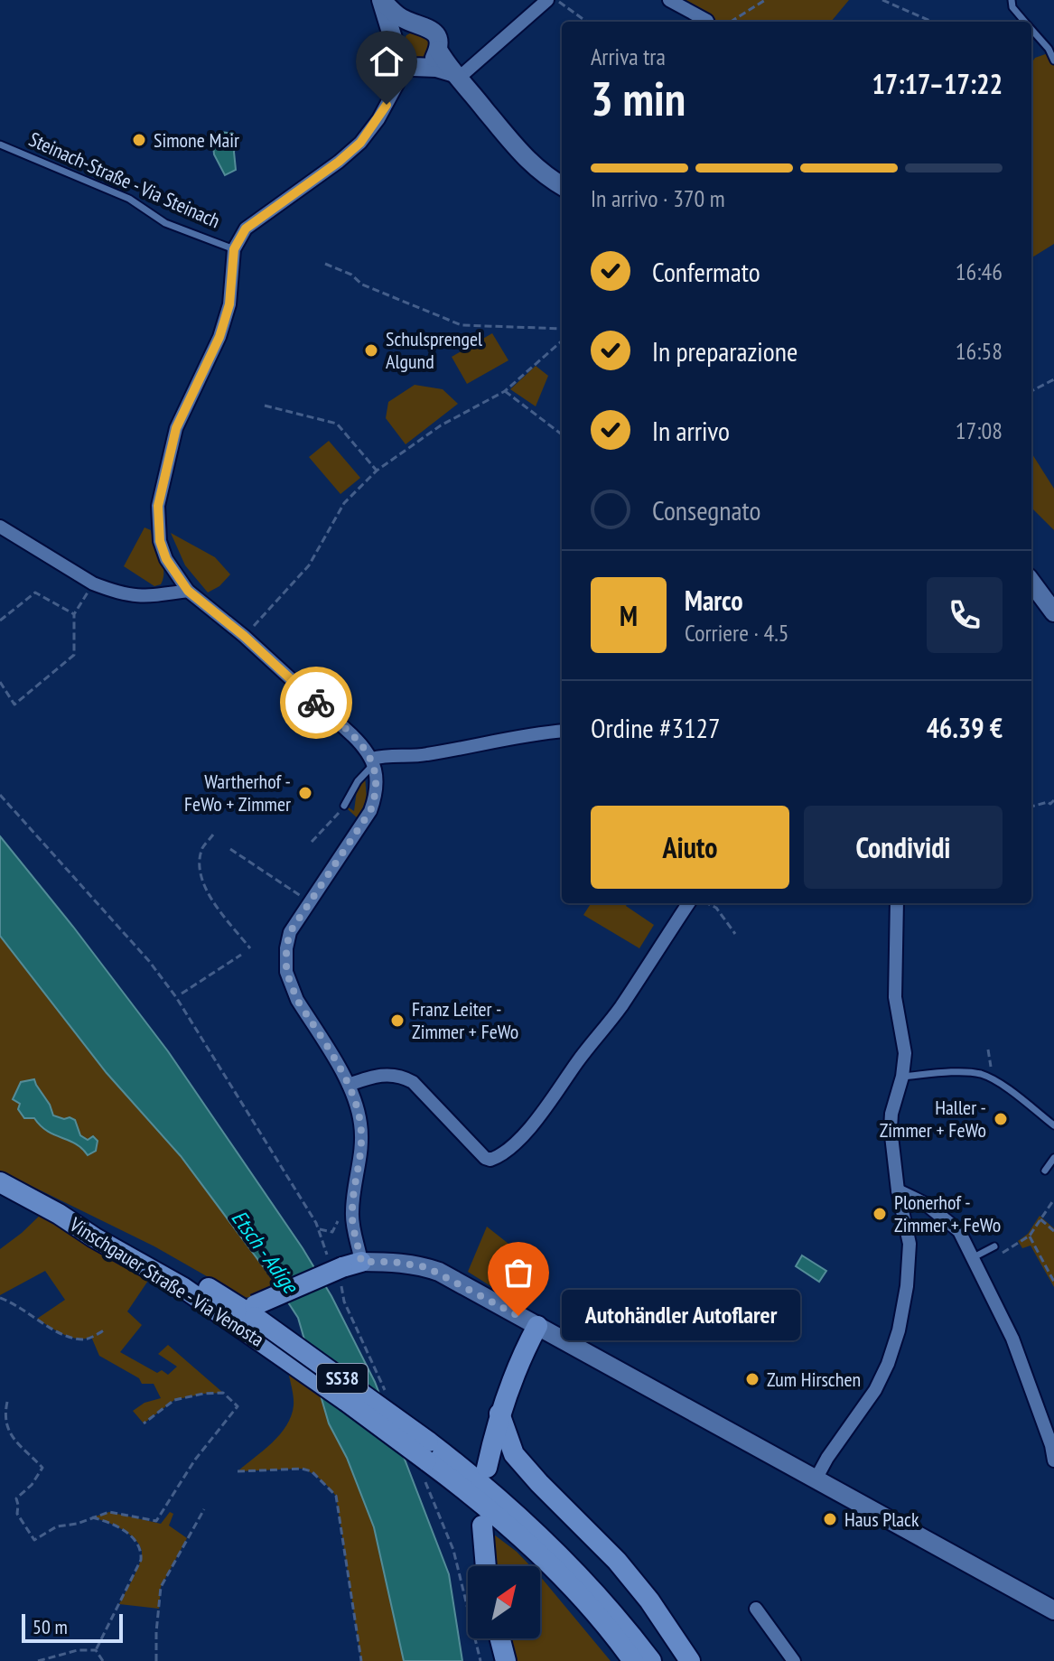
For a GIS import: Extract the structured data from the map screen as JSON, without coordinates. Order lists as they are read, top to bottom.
{
  "streets": {
    "main road": ["Vinschgauer Straße - Via Venosta", "SS38"],
    "street": ["Steinach-Straße - Via Steinach"]
  },
  "water": ["Etsch - Adige"],
  "places": [
    "Simone Mair",
    "Schulsprengel Algund",
    "Wartherhof - FeWo + Zimmer",
    "Franz Leiter - Zimmer + FeWo",
    "Haller - Zimmer + FeWo",
    "Plonerhof - Zimmer + FeWo",
    "Autohändler Autoflarer",
    "Zum Hirschen",
    "Haus Plack"
  ],
  "scale_bar": "50 m",
  "north": "top right",
  "page": {
    "heading": ["3 min", "Arriva tra", "17:17–17:22"],
    "panel": [
      "Marco",
      "Corriere · 4.5",
      "Ordine #3127",
      "46.39 €"
    ],
    "bar": "In arrivo · 370 m",
    "list": [
      ["Confermato", "16:46"],
      ["In preparazione", "16:58"],
      ["In arrivo", "17:08"],
      "Consegnato"
    ],
    "round": "M",
    "buttons": ["Aiuto", "Condividi"],
    "bubble": "Autohändler Autoflarer",
    "scale": "50 m"
  }
}
